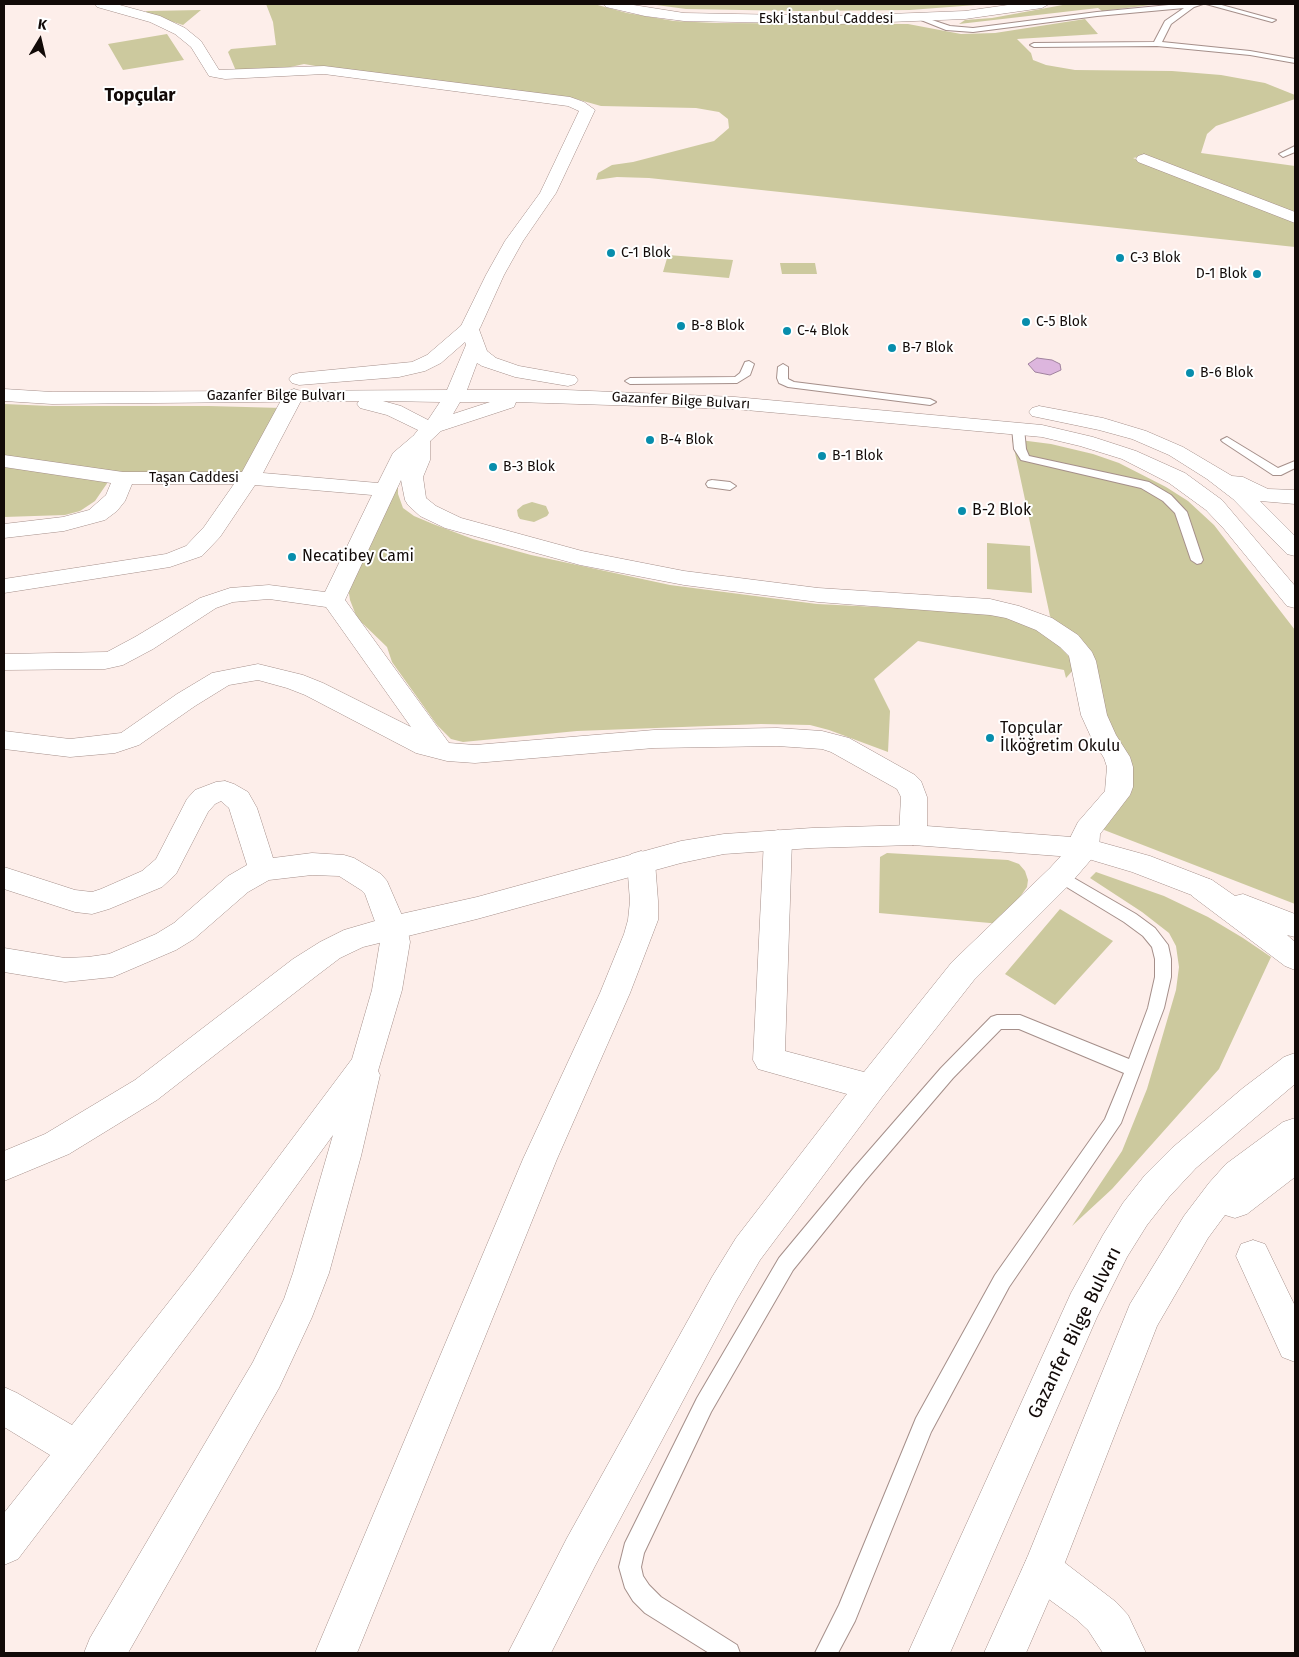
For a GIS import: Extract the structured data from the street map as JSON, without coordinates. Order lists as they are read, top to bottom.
{
  "streets": {
    "street": ["Eski İstanbul Caddesi", "Gazanfer Bilge Bulvarı", "Taşan Caddesi"]
  },
  "districts": ["Topçular"],
  "places": [
    "C-1 Blok",
    "C-3 Blok",
    "D-1 Blok",
    "C-5 Blok",
    "B-8 Blok",
    "C-4 Blok",
    "B-7 Blok",
    "B-6 Blok",
    "B-4 Blok",
    "B-1 Blok",
    "B-3 Blok",
    "B-2 Blok",
    "Necatibey Cami",
    "Topçular İlköğretim Okulu"
  ],
  "north": "top"
}
